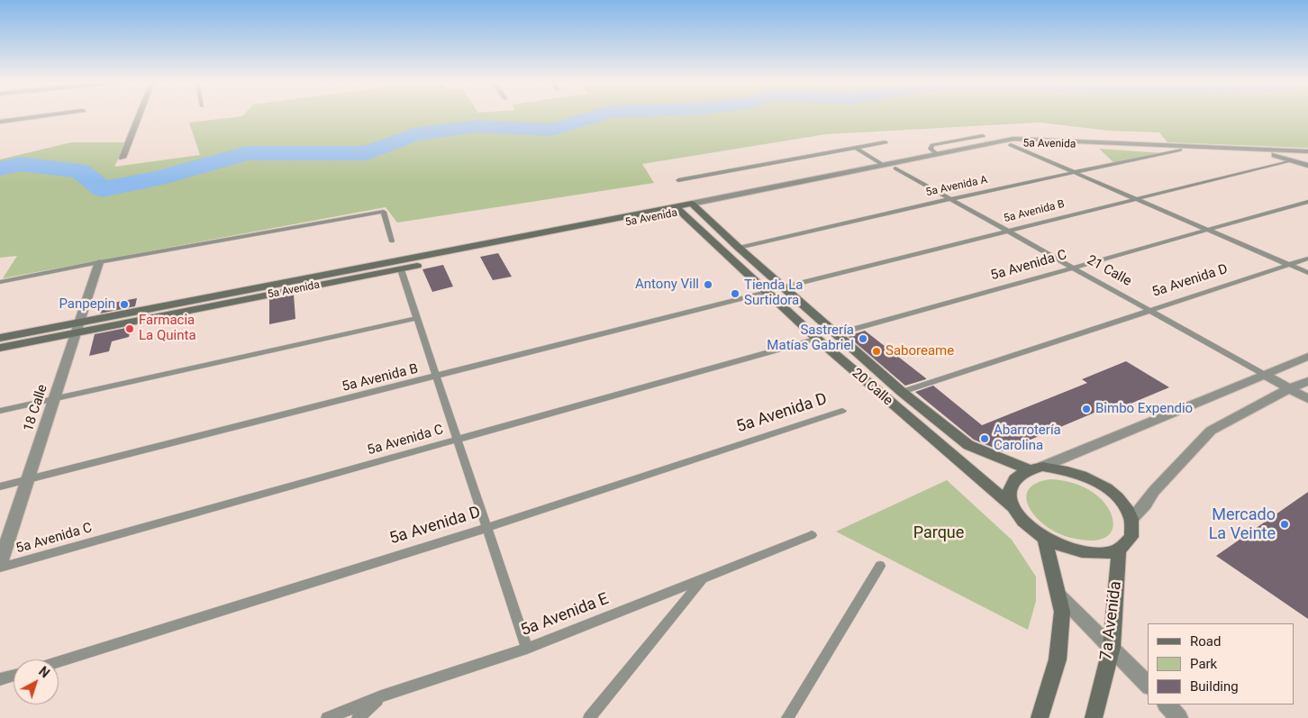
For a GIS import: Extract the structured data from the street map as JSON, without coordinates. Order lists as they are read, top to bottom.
{
  "streets": {
    "street": [
      "5a Avenida",
      "21 Calle",
      "20 Calle",
      "18 Calle",
      "7a Avenida"
    ],
    "lane": [
      "5a Avenida A",
      "5a Avenida B",
      "5a Avenida C",
      "5a Avenida D",
      "5a Avenida E"
    ]
  },
  "crossings": [
    ["5a Avenida", "5a Avenida A"],
    ["5a Avenida", "21 Calle"],
    ["5a Avenida", "20 Calle"],
    ["5a Avenida", "18 Calle"],
    ["5a Avenida A", "21 Calle"],
    ["5a Avenida A", "20 Calle"],
    ["5a Avenida B", "21 Calle"],
    ["5a Avenida B", "20 Calle"],
    ["5a Avenida B", "18 Calle"],
    ["5a Avenida C", "21 Calle"],
    ["5a Avenida C", "20 Calle"],
    ["21 Calle", "5a Avenida D"],
    ["5a Avenida D", "20 Calle"],
    ["20 Calle", "7a Avenida"]
  ],
  "parks": ["Parque"],
  "places": [
    "Antony Vill",
    "Tienda La Surtidora",
    "Panpepin",
    "Farmacia La Quinta",
    "Sastrería Matías Gabriel",
    "Saboreame",
    "Bimbo Expendio",
    "Abarrotería Carolina",
    "Mercado La Veinte"
  ],
  "legend": ["Road", "Park", "Building"],
  "north": "top right"
}
